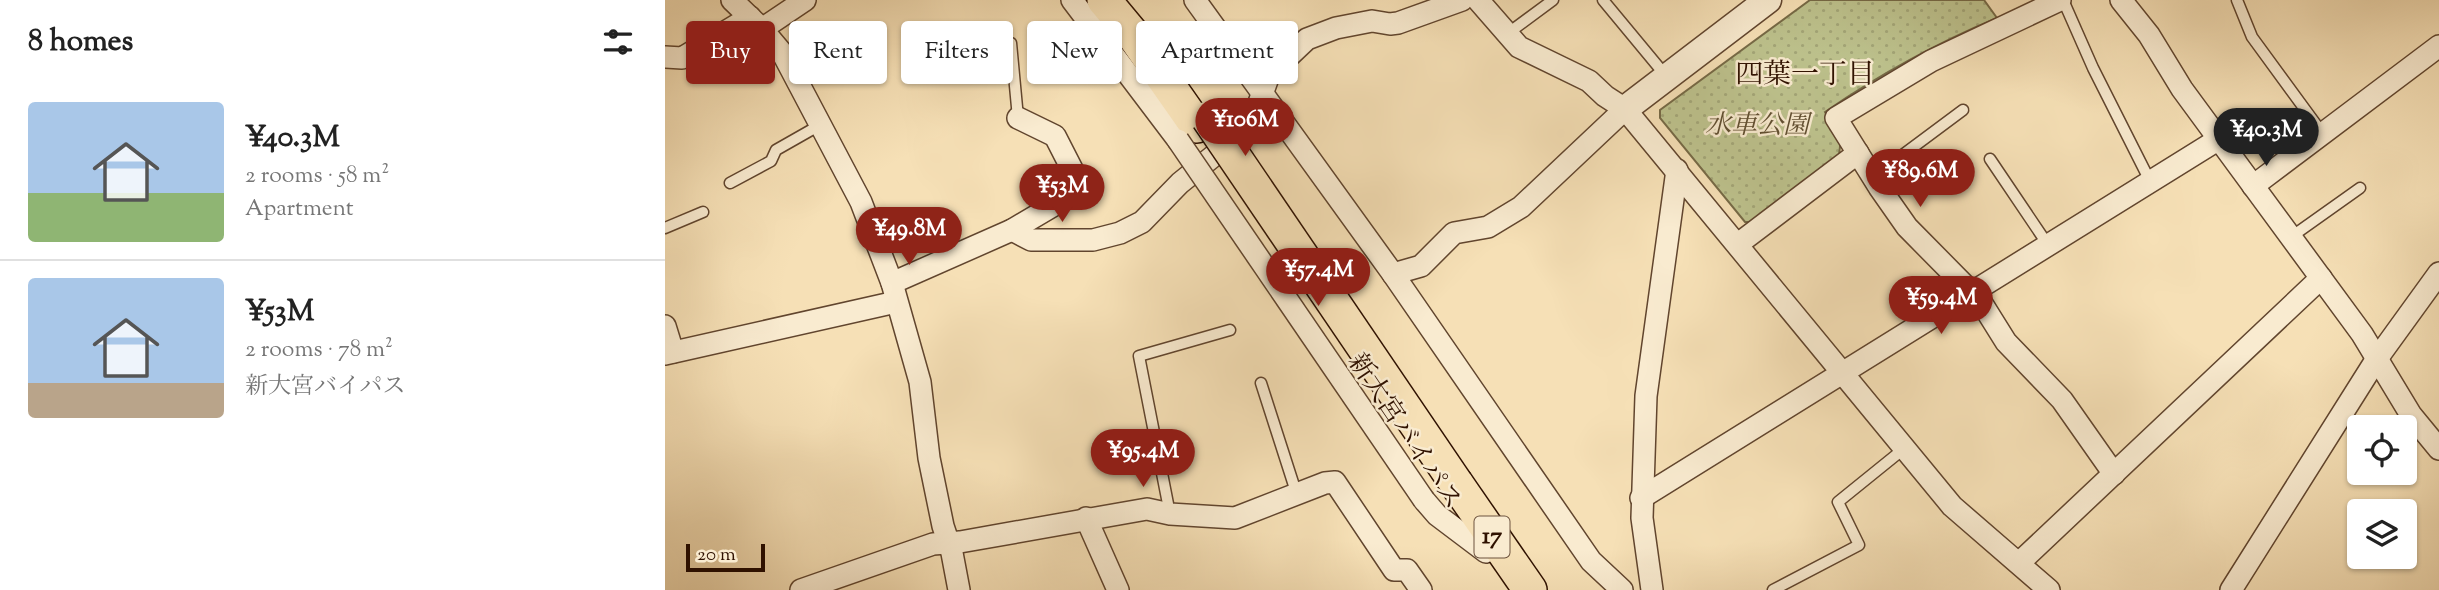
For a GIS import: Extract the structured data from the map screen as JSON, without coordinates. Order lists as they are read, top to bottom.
{
  "streets": {
    "highway": ["新大宮バイパス", "17"]
  },
  "crossings": [
    ["新大宮バイパス", "17"]
  ],
  "districts": ["四葉一丁目"],
  "parks": ["水車公園"],
  "scale_bar": "20 m",
  "page": {
    "heading": "8 homes",
    "chip": [
      "Buy",
      "Rent",
      "Filters",
      "New",
      "Apartment"
    ],
    "list": [
      {
        "name": "¥40.3M",
        "note": "2 rooms · 58 m² · Apartment"
      },
      {
        "name": "¥53M",
        "note": "2 rooms · 78 m² · 新大宮バイパス"
      }
    ],
    "price": [
      "¥106M",
      "¥40.3M",
      "¥89.6M",
      "¥53M",
      "¥49.8M",
      "¥57.4M",
      "¥59.4M",
      "¥95.4M"
    ],
    "scale": "20 m"
  }
}
